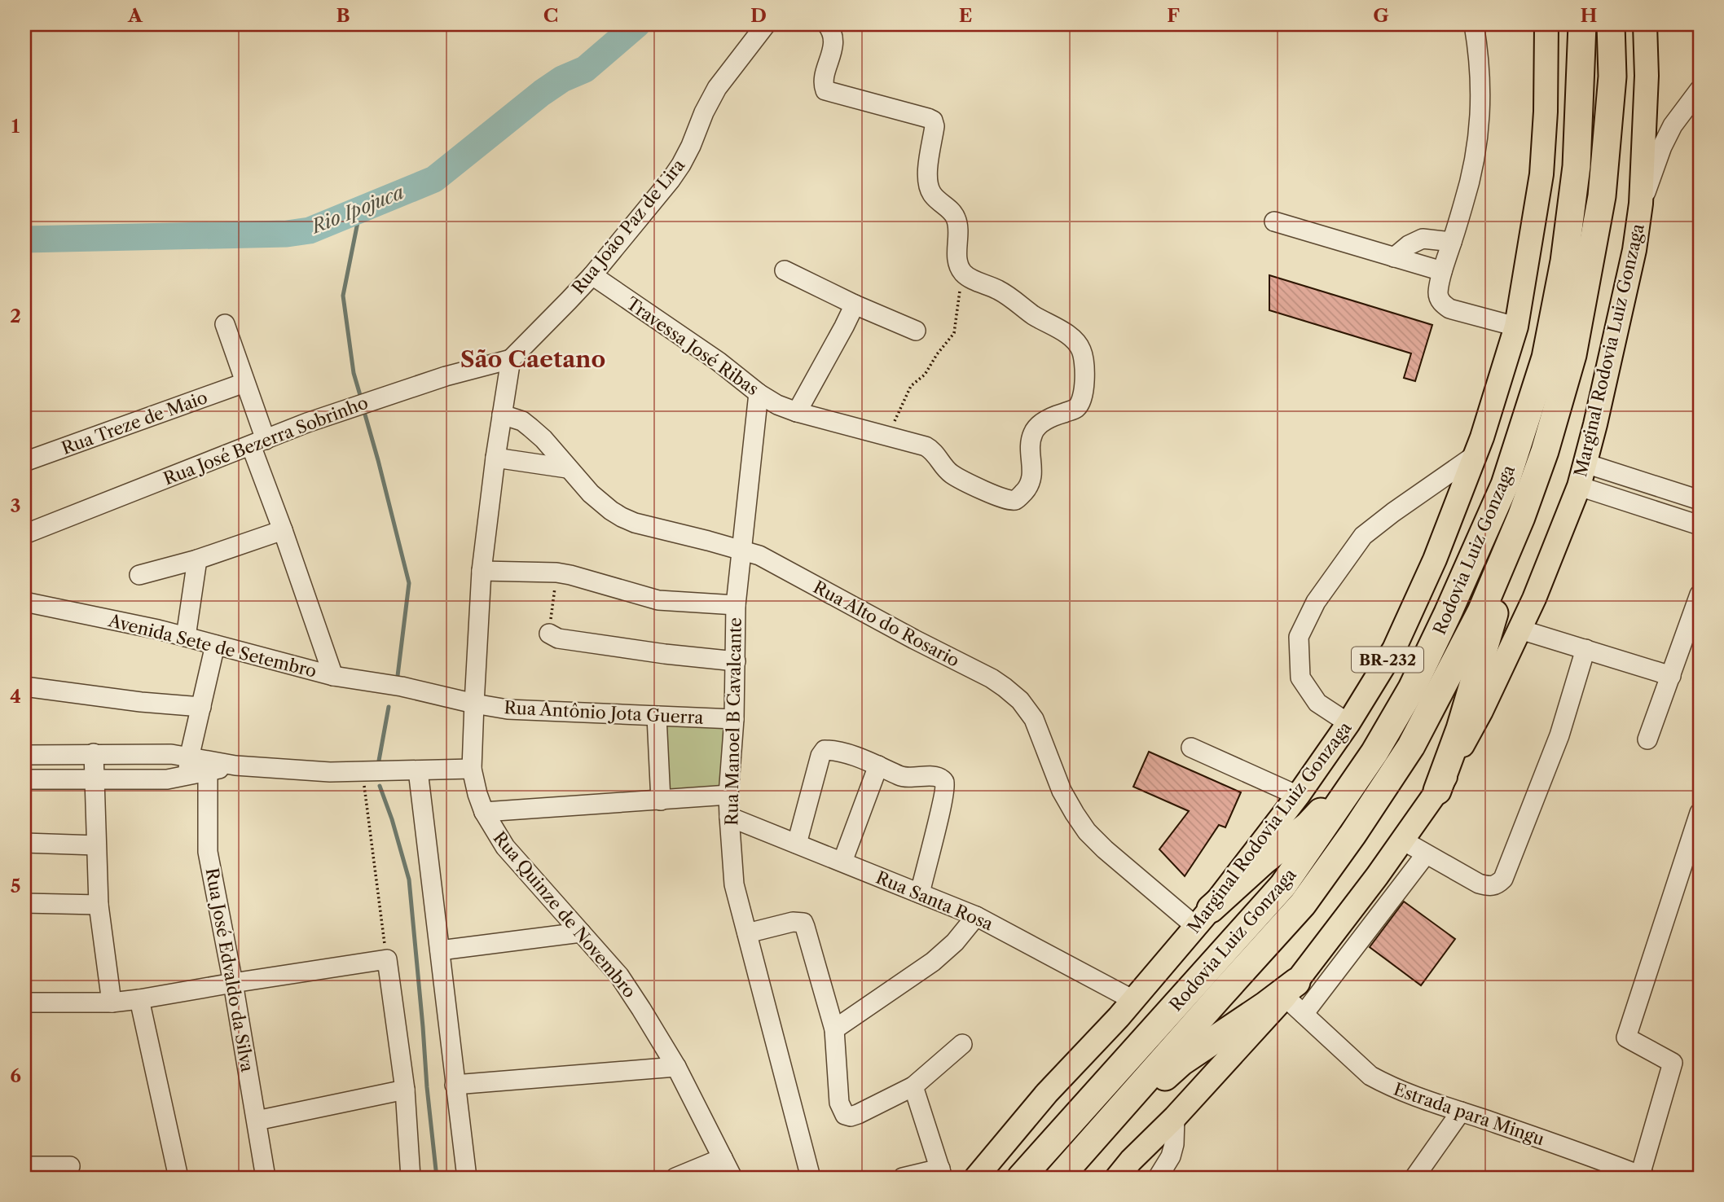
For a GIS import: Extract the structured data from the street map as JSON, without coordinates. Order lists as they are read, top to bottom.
{
  "streets": {
    "highway": ["Rodovia Luiz Gonzaga", "BR-232"],
    "main road": ["Marginal Rodovia Luiz Gonzaga"],
    "street": [
      "Rua João Paz de Lira",
      "Travessa José Ribas",
      "Rua Treze de Maio",
      "Rua José Bezerra Sobrinho",
      "Rua Alto do Rosario",
      "Avenida Sete de Setembro",
      "Rua Antônio Jota Guerra",
      "Rua Manoel B Cavalcante",
      "Rua Santa Rosa",
      "Rua Quinze de Novembro",
      "Rua José Edvaldo da Silva",
      "Estrada para Mingu"
    ]
  },
  "crossings": [
    ["Rua João Paz de Lira", "Travessa José Ribas"],
    ["Rua João Paz de Lira", "Rua José Bezerra Sobrinho"],
    ["Rua João Paz de Lira", "Rua Quinze de Novembro"],
    ["Travessa José Ribas", "Rua Manoel B Cavalcante"],
    ["Marginal Rodovia Luiz Gonzaga", "Rua Alto do Rosario"],
    ["Marginal Rodovia Luiz Gonzaga", "Rua Santa Rosa"],
    ["Marginal Rodovia Luiz Gonzaga", "Estrada para Mingu"],
    ["Rua José Bezerra Sobrinho", "Rua Quinze de Novembro"],
    ["Rua Alto do Rosario", "Rua Manoel B Cavalcante"],
    ["Rua Alto do Rosario", "Rua Quinze de Novembro"],
    ["Avenida Sete de Setembro", "Rua Antônio Jota Guerra"],
    ["Avenida Sete de Setembro", "Rua Quinze de Novembro"],
    ["Rua Antônio Jota Guerra", "Rua Manoel B Cavalcante"],
    ["Rua Antônio Jota Guerra", "Rua Quinze de Novembro"],
    ["Rua Manoel B Cavalcante", "Rua Santa Rosa"]
  ],
  "districts": ["São Caetano"],
  "water": ["Rio Ipojuca"],
  "grid": {
    "columns": [
      "A",
      "B",
      "C",
      "D",
      "E",
      "F",
      "G",
      "H"
    ],
    "rows": [
      "1",
      "2",
      "3",
      "4",
      "5",
      "6"
    ]
  }
}
